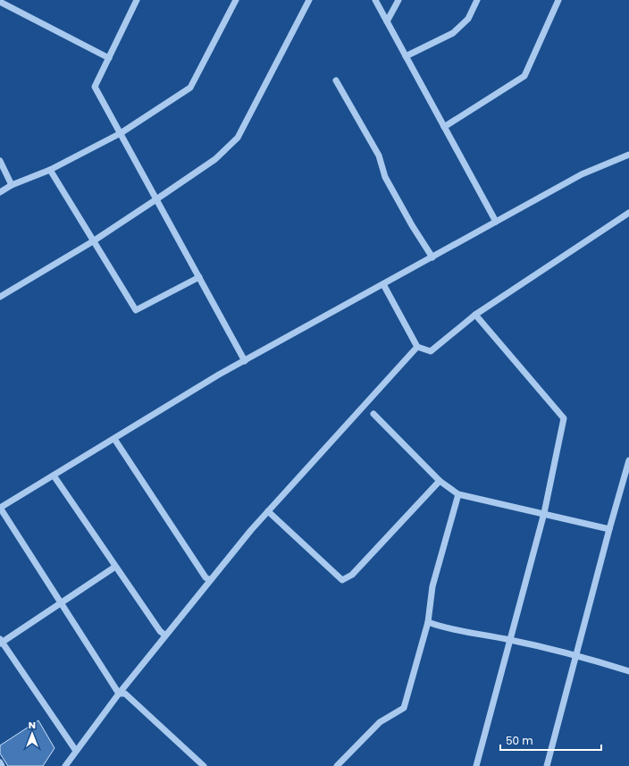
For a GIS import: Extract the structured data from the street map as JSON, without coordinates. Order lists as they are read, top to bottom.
{
  "scale_bar": "50 m",
  "north": "top"
}
